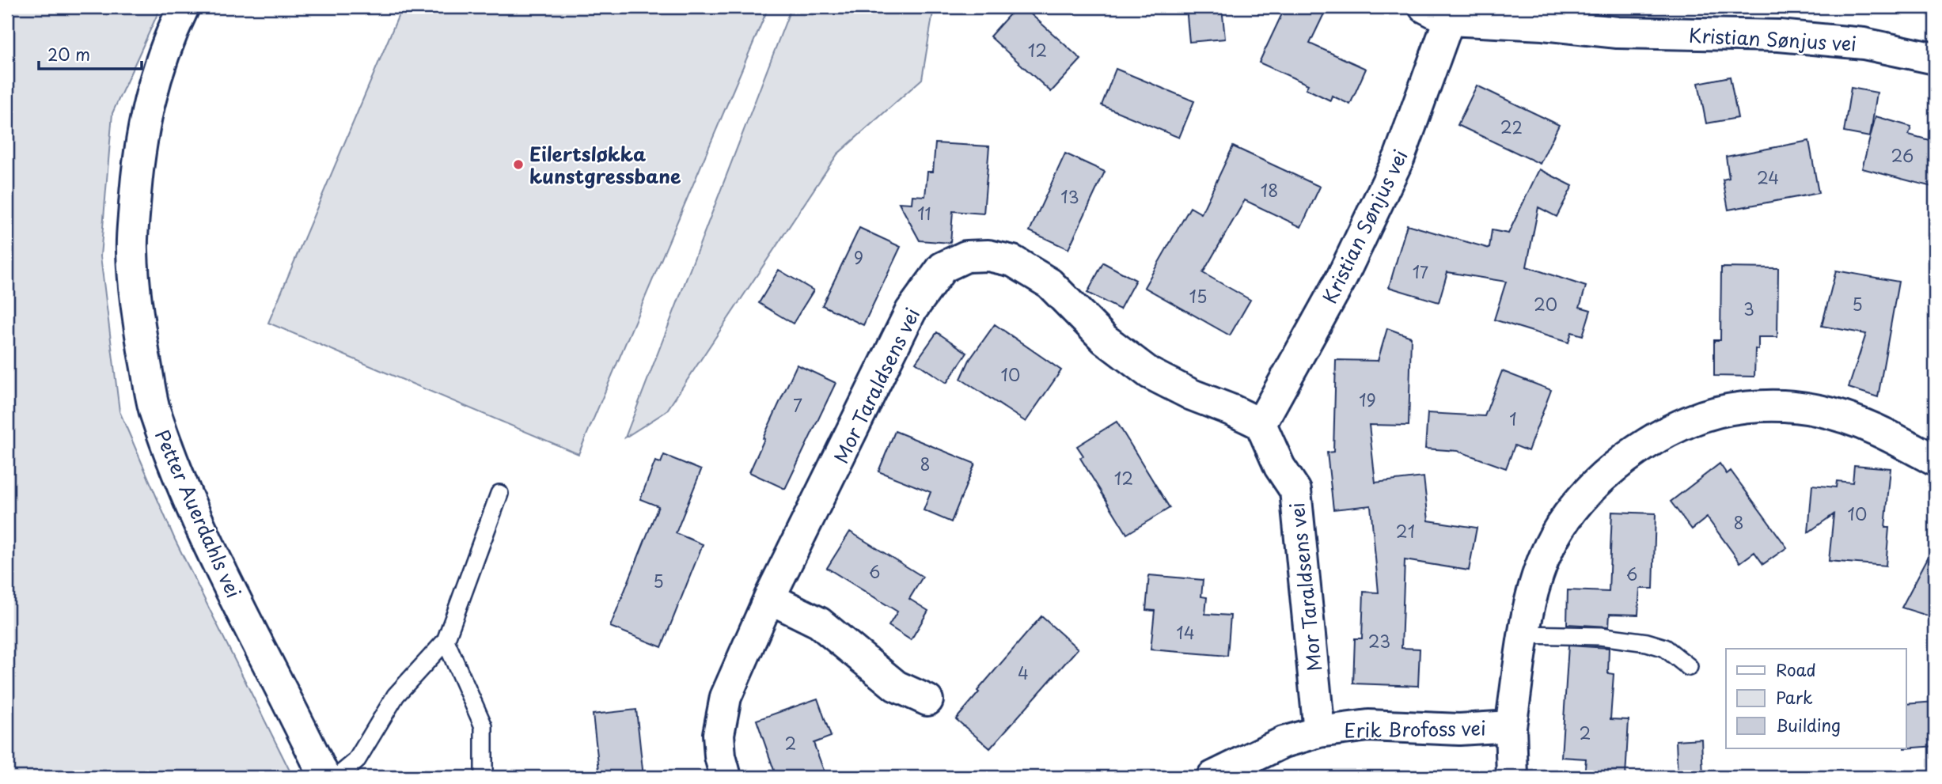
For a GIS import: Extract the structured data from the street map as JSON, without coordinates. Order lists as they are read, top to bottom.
{
  "streets": {
    "street": [
      "Kristian Sønjus vei",
      "Mor Taraldsens vei",
      "Petter Auerdahls vei",
      "Erik Brofoss vei"
    ]
  },
  "crossings": [
    ["Kristian Sønjus vei", "Mor Taraldsens vei"],
    ["Mor Taraldsens vei", "Erik Brofoss vei"]
  ],
  "places": ["Eilertsløkka kunstgressbane"],
  "house_numbers": [
    "12",
    "22",
    "26",
    "24",
    "18",
    "13",
    "11",
    "9",
    "17",
    "15",
    "20",
    "5",
    "3",
    "10",
    "19",
    "7",
    "1",
    "8",
    "12",
    "10",
    "8",
    "21",
    "6",
    "6",
    "5",
    "14",
    "23",
    "4",
    "2",
    "2"
  ],
  "legend": ["Road", "Park", "Building"],
  "scale_bar": "20 m"
}
